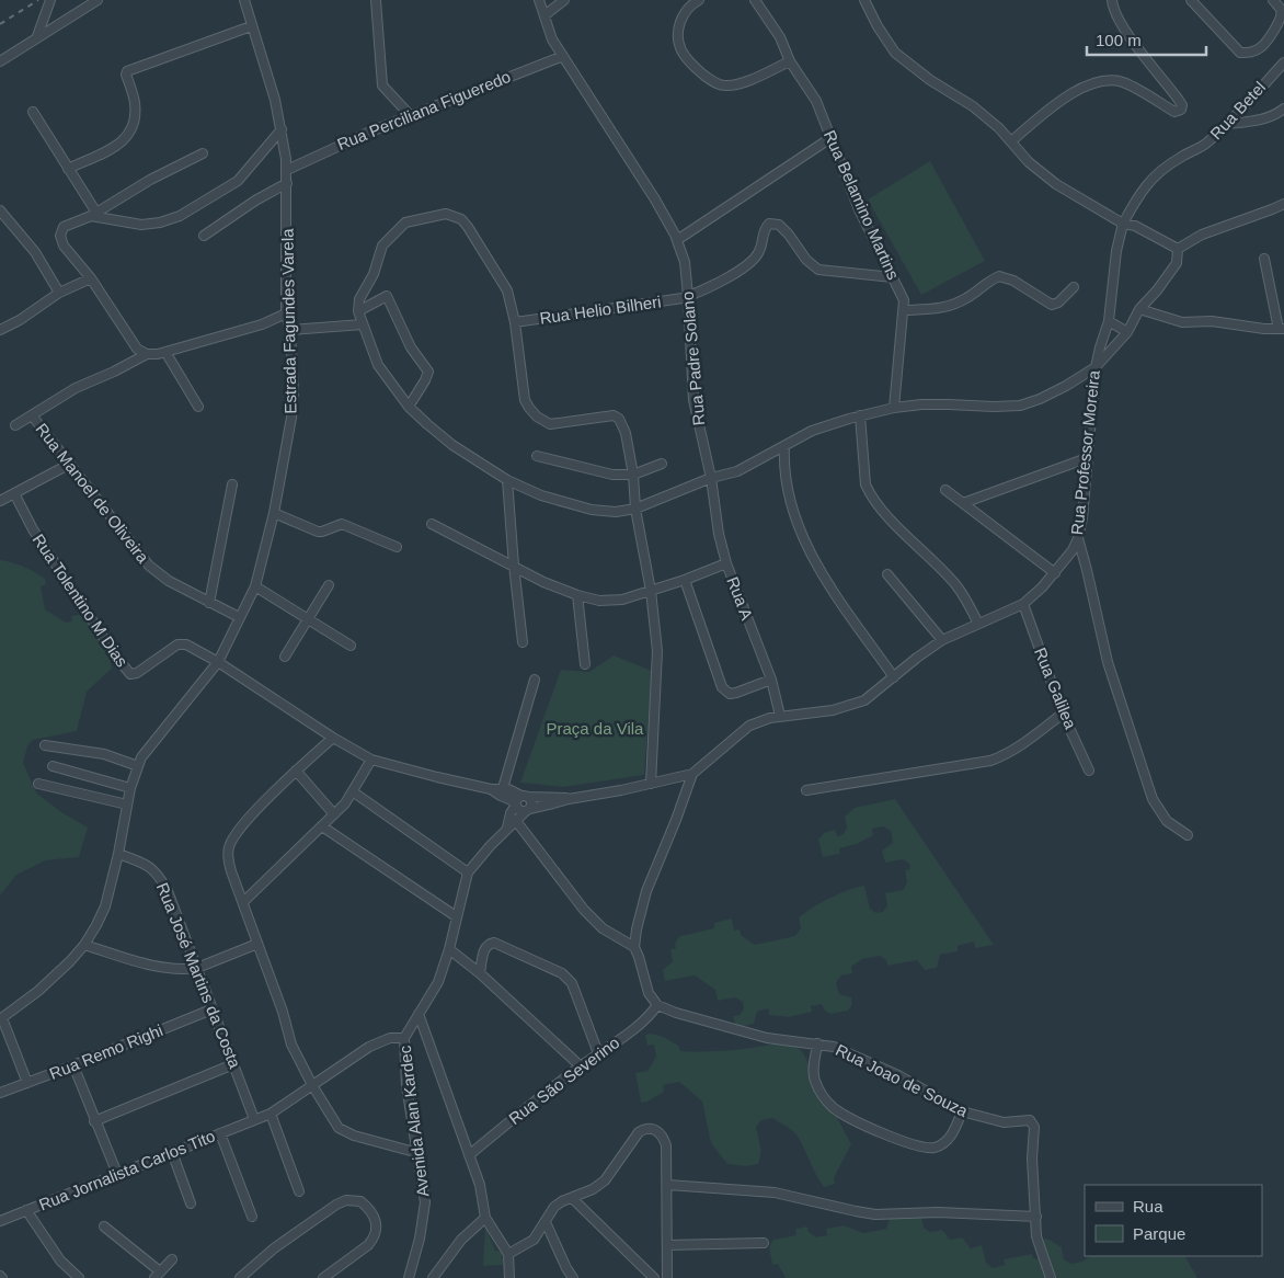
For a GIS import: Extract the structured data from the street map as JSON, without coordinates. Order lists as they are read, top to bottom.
{
  "streets": {
    "street": [
      "Rua Perciliana Figueredo",
      "Rua Betel",
      "Rua Belamino Martins",
      "Rua Helio Bilheri",
      "Estrada Fagundes Varela",
      "Rua Padre Solano",
      "Rua Professor Moreira",
      "Rua Manoel de Oliveira",
      "Rua A",
      "Rua Tolentino M Dias",
      "Rua Galilea",
      "Rua José Martins da Costa",
      "Rua Remo Righi",
      "Rua São Severino",
      "Rua Joao de Souza",
      "Avenida Alan Kardec",
      "Rua Jornalista Carlos Tito"
    ]
  },
  "crossings": [
    ["Rua Perciliana Figueredo", "Estrada Fagundes Varela"],
    ["Rua Perciliana Figueredo", "Rua Padre Solano"],
    ["Rua Betel", "Rua Professor Moreira"],
    ["Rua Belamino Martins", "Rua Helio Bilheri"],
    ["Rua Helio Bilheri", "Rua Padre Solano"],
    ["Estrada Fagundes Varela", "Rua Manoel de Oliveira"],
    ["Estrada Fagundes Varela", "Rua Tolentino M Dias"],
    ["Estrada Fagundes Varela", "Rua José Martins da Costa"],
    ["Rua Padre Solano", "Rua A"],
    ["Rua Professor Moreira", "Rua A"],
    ["Rua Professor Moreira", "Rua Galilea"],
    ["Rua José Martins da Costa", "Rua Remo Righi"],
    ["Rua José Martins da Costa", "Rua Jornalista Carlos Tito"],
    ["Rua São Severino", "Rua Joao de Souza"],
    ["Avenida Alan Kardec", "Rua Jornalista Carlos Tito"]
  ],
  "parks": ["Praça da Vila"],
  "legend": ["Rua", "Parque"],
  "scale_bar": "100 m"
}
